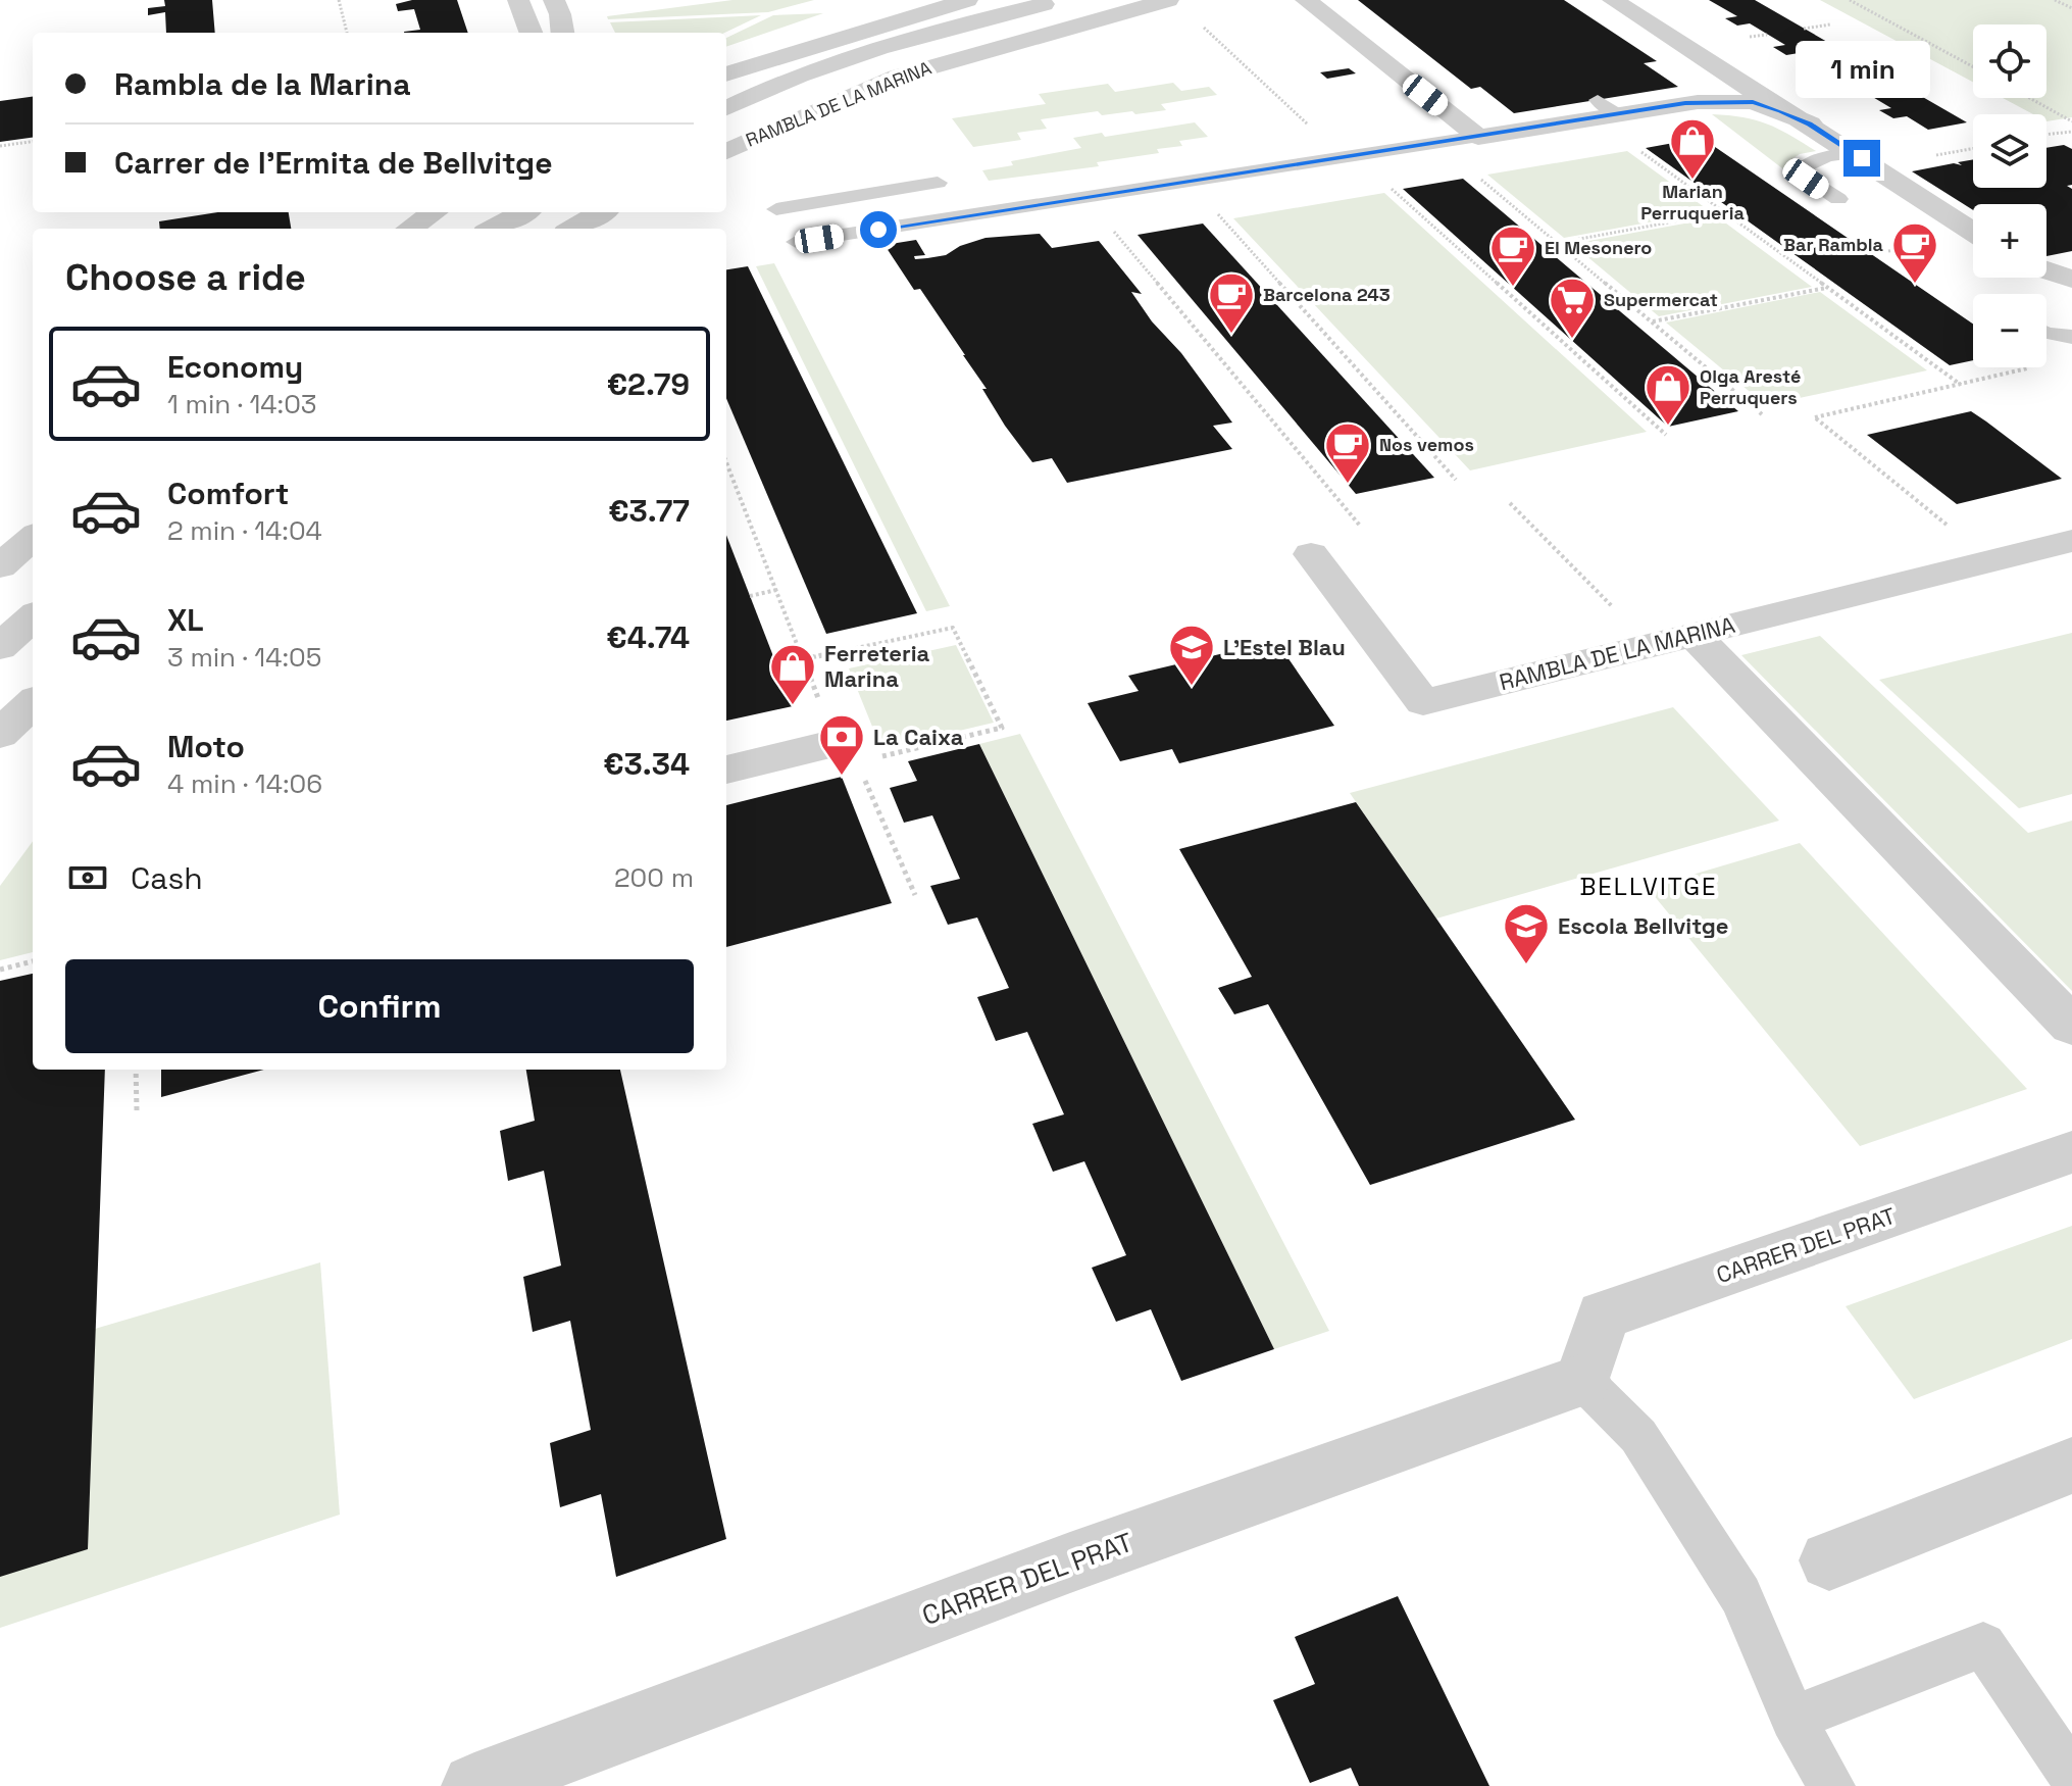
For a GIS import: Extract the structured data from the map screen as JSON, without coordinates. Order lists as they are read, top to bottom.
{
  "streets": {
    "street": ["RAMBLA DE LA MARINA", "CARRER DEL PRAT"]
  },
  "districts": ["BELLVITGE"],
  "places": {
    "shop": ["Marian Perruqueria", "Olga Aresté Perruquers", "Ferreteria Marina"],
    "cafe": [
      "Bar Rambla",
      "El Mesonero",
      "Barcelona 243",
      "Nos vemos"
    ],
    "supermarket": ["Supermercat"],
    "school or university": ["L'Estel Blau", "Escola Bellvitge"],
    "bank": ["La Caixa"]
  },
  "page": {
    "map_buttons": ["+", "−"],
    "banner": ["Rambla de la Marina", "Carrer de l'Ermita de Bellvitge"],
    "bubble": "1 min",
    "heading": "Choose a ride",
    "list": [
      {
        "name": "Economy",
        "note": "1 min · 14:03",
        "value": "€2.79"
      },
      {
        "name": "Comfort",
        "note": "2 min · 14:04",
        "value": "€3.77"
      },
      {
        "name": "XL",
        "note": "3 min · 14:05",
        "value": "€4.74"
      },
      {
        "name": "Moto",
        "note": "4 min · 14:06",
        "value": "€3.34"
      }
    ],
    "pay": ["Cash", "200 m"],
    "buttons": "Confirm"
  }
}
